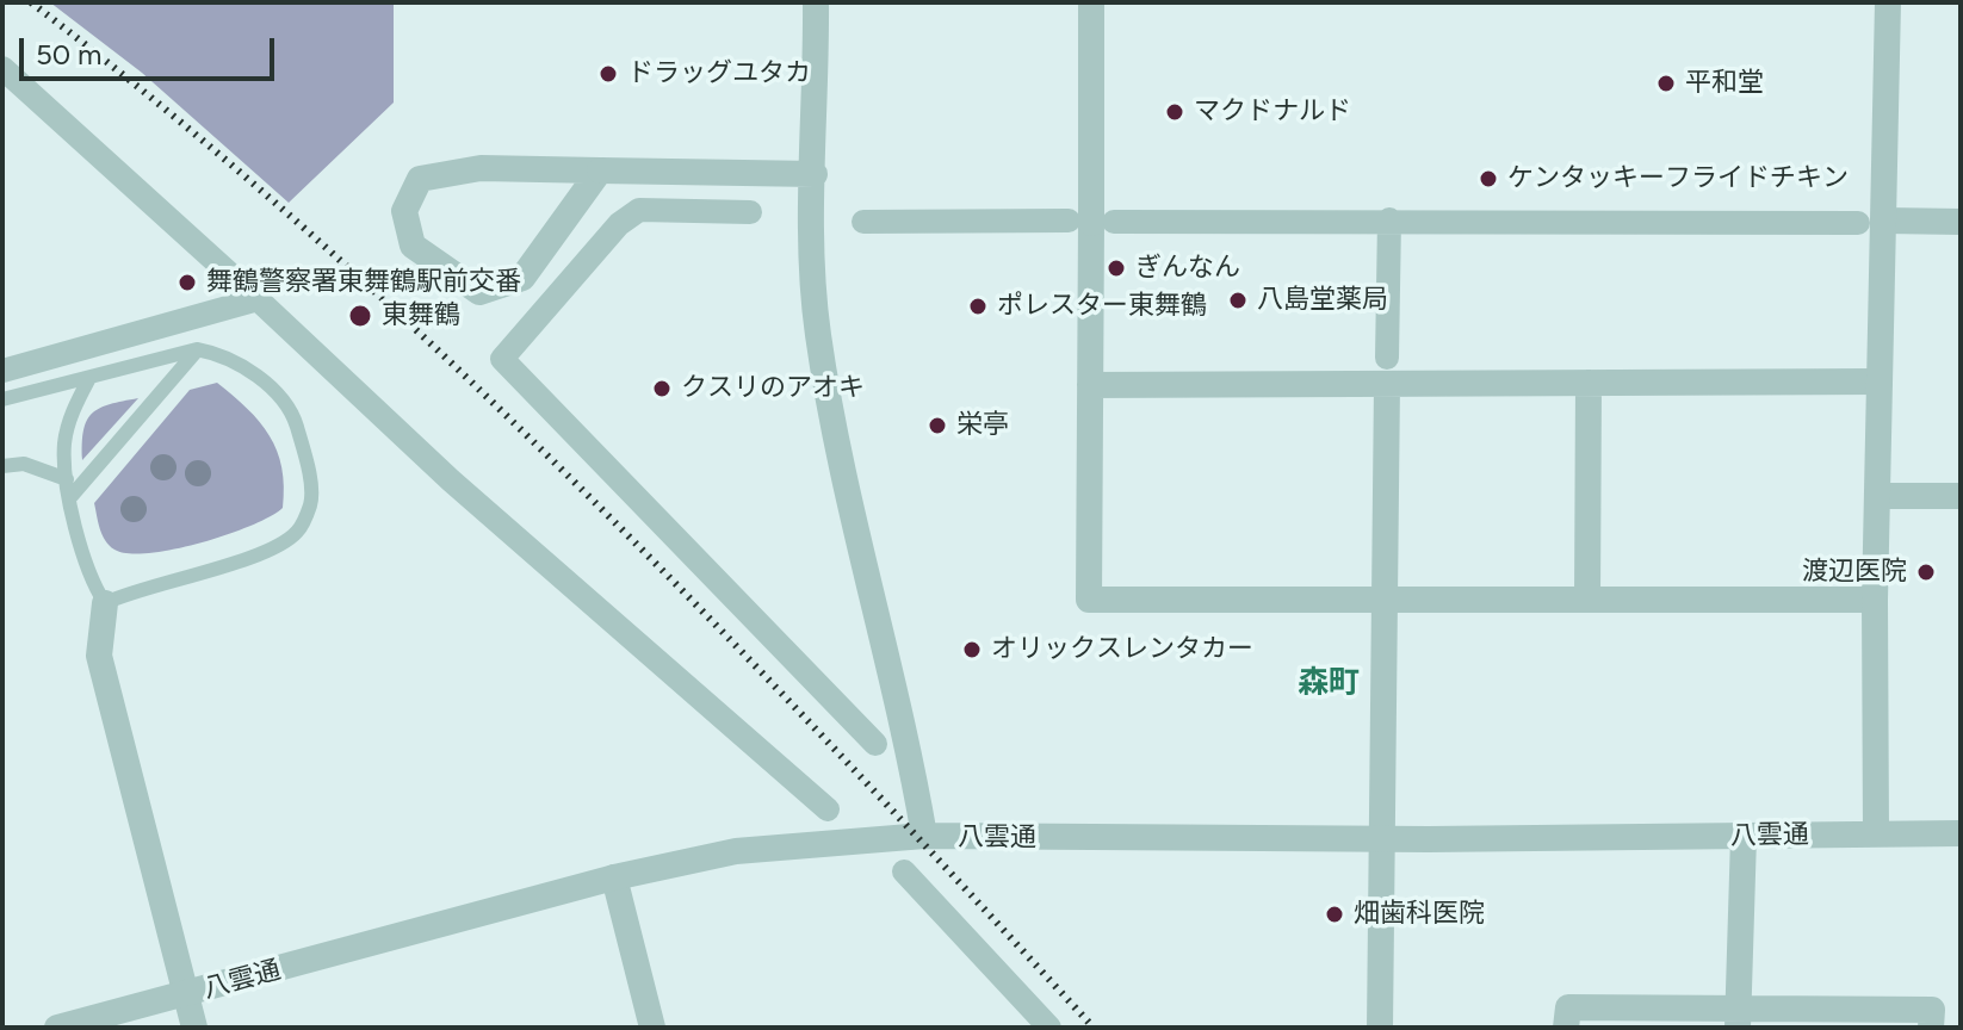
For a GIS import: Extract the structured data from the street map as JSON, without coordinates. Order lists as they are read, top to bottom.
{
  "streets": {
    "street": ["八雲通"]
  },
  "districts": ["森町"],
  "places": [
    "ドラッグユタカ",
    "平和堂",
    "マクドナルド",
    "ケンタッキーフライドチキン",
    "ぎんなん",
    "舞鶴警察署東舞鶴駅前交番",
    "八島堂薬局",
    "ポレスター東舞鶴",
    "東舞鶴",
    "クスリのアオキ",
    "栄亭",
    "渡辺医院",
    "オリックスレンタカー",
    "畑歯科医院"
  ],
  "scale_bar": "50 m"
}
